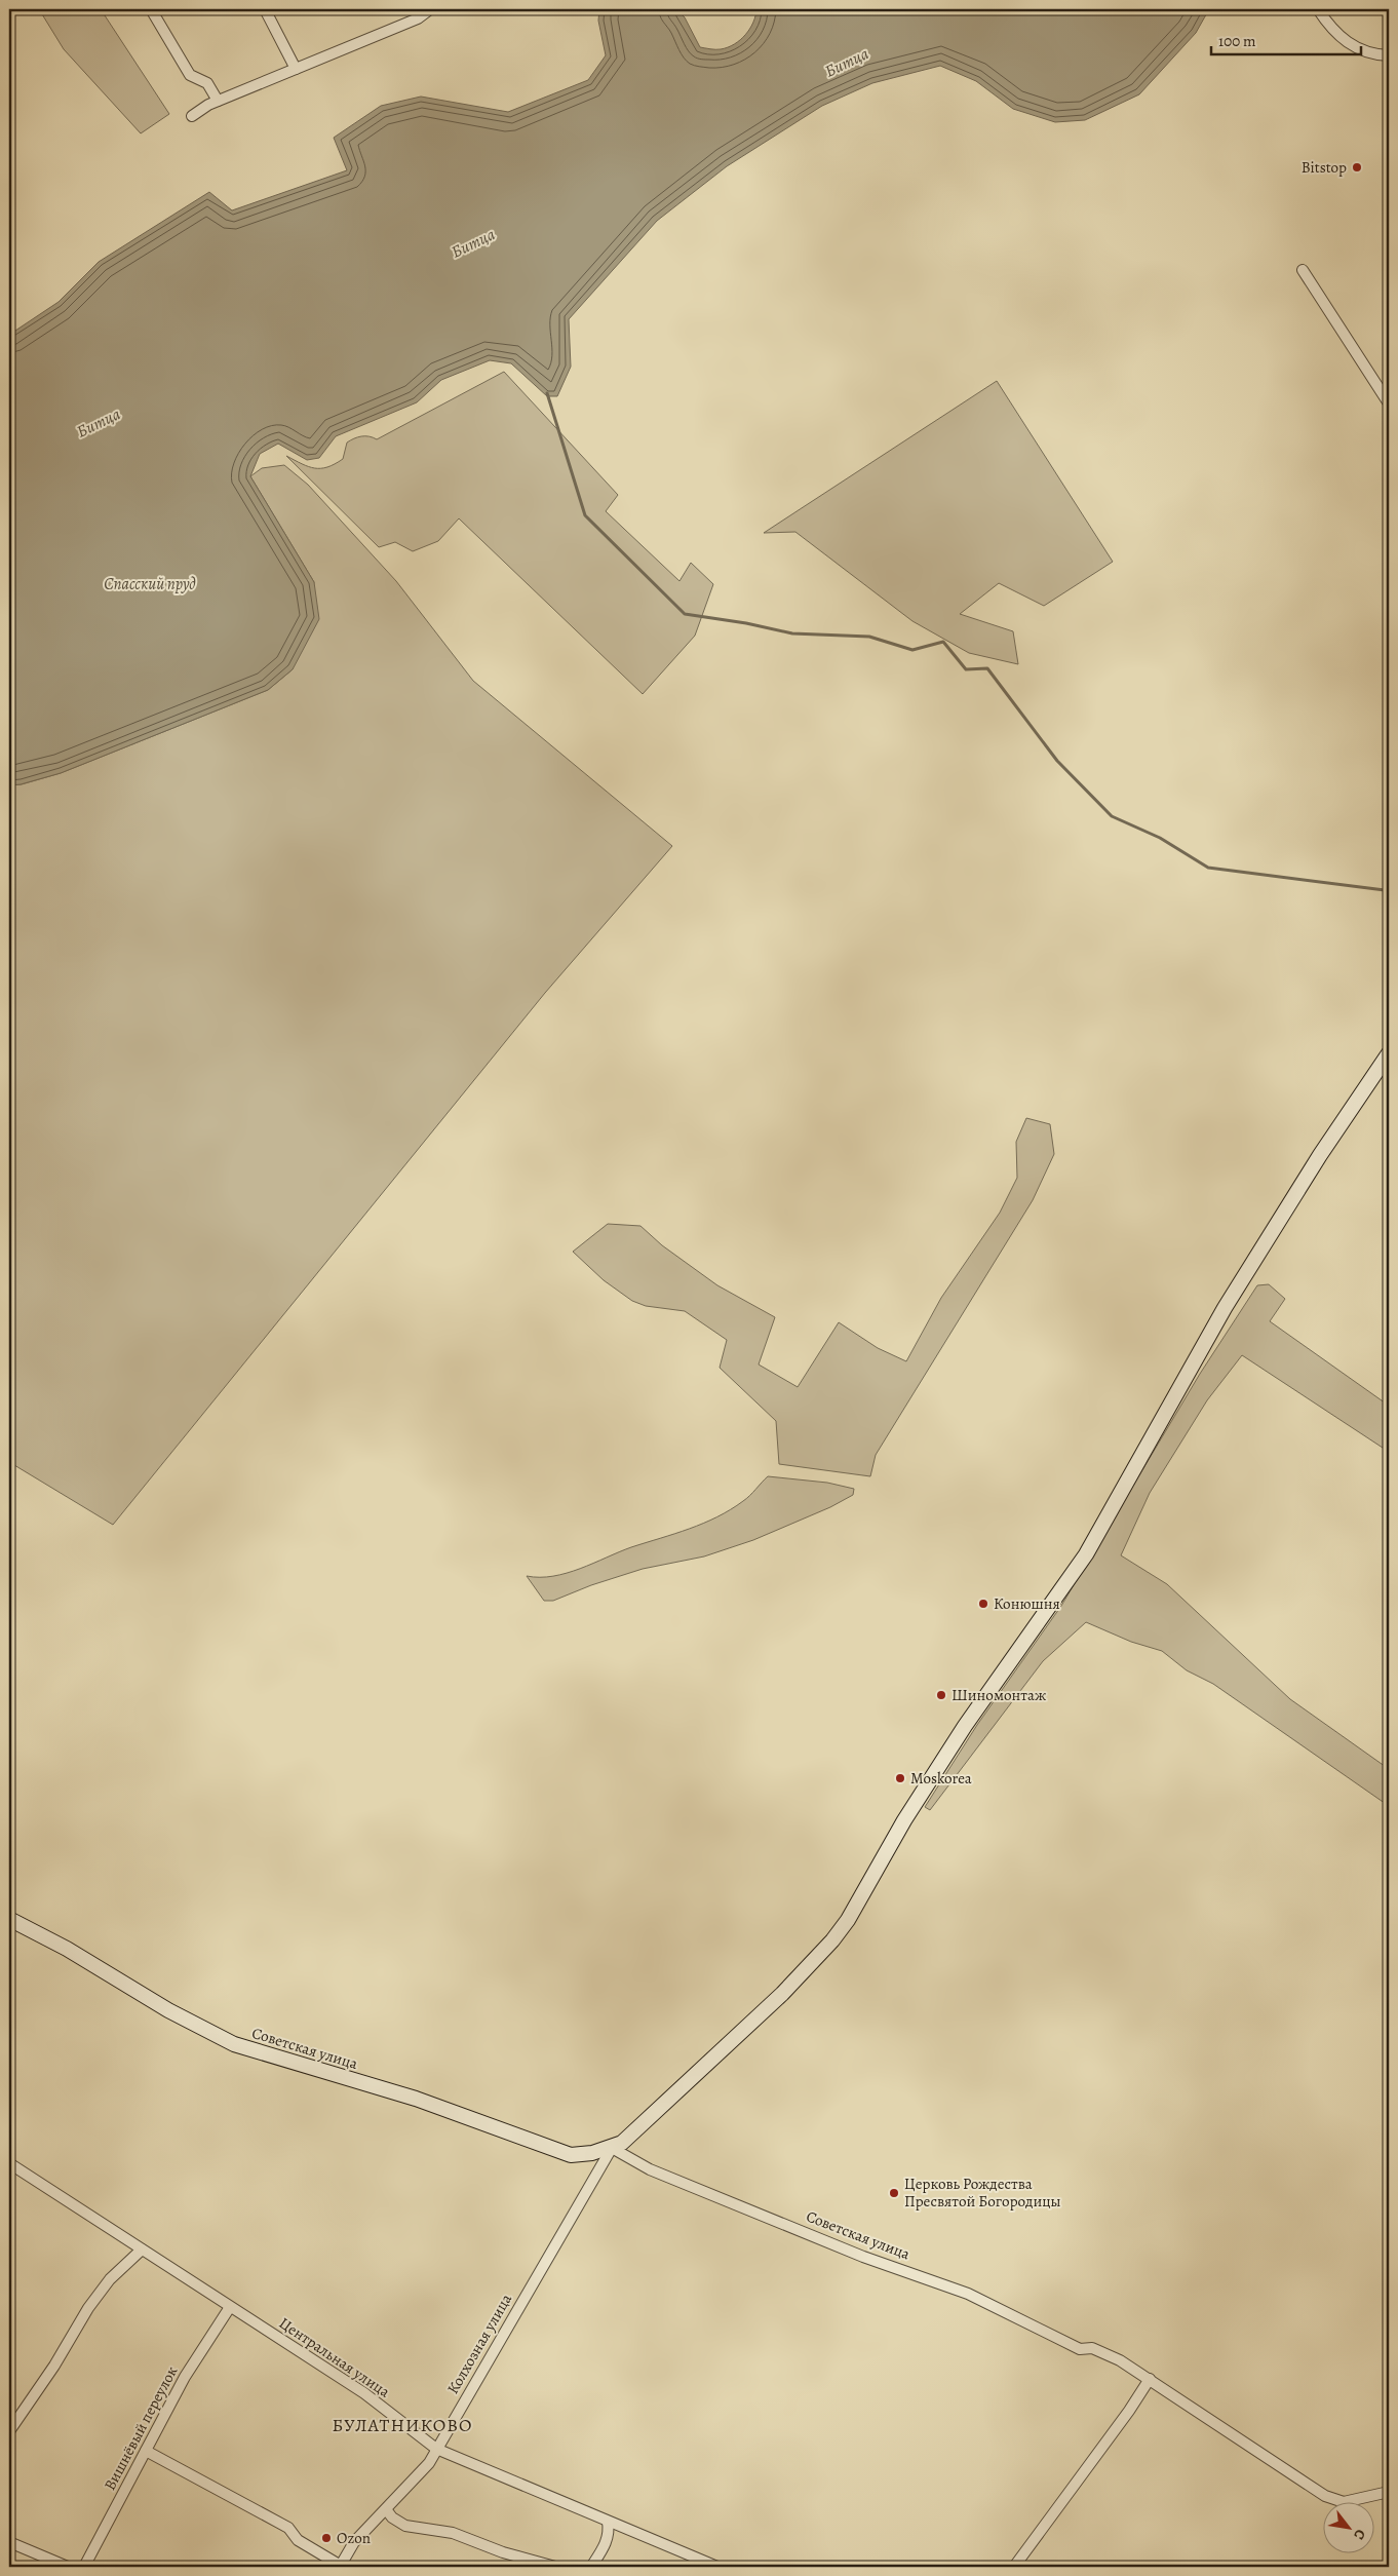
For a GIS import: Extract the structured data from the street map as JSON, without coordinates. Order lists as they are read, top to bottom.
{
  "streets": {
    "street": [
      "Советская улица",
      "Колхозная улица",
      "Центральная улица",
      "Вишнёвый переулок"
    ]
  },
  "crossings": [
    ["Советская улица", "Колхозная улица"],
    ["Колхозная улица", "Центральная улица"],
    ["Центральная улица", "Вишнёвый переулок"]
  ],
  "districts": ["БУЛАТНИКОВО"],
  "water": ["Битца", "Спасский пруд"],
  "places": [
    "Bitstop",
    "Конюшня",
    "Шиномонтаж",
    "Moskorea",
    "Церковь Рождества Пресвятой Богородицы",
    "Ozon"
  ],
  "scale_bar": "100 m",
  "north": "bottom right"
}
